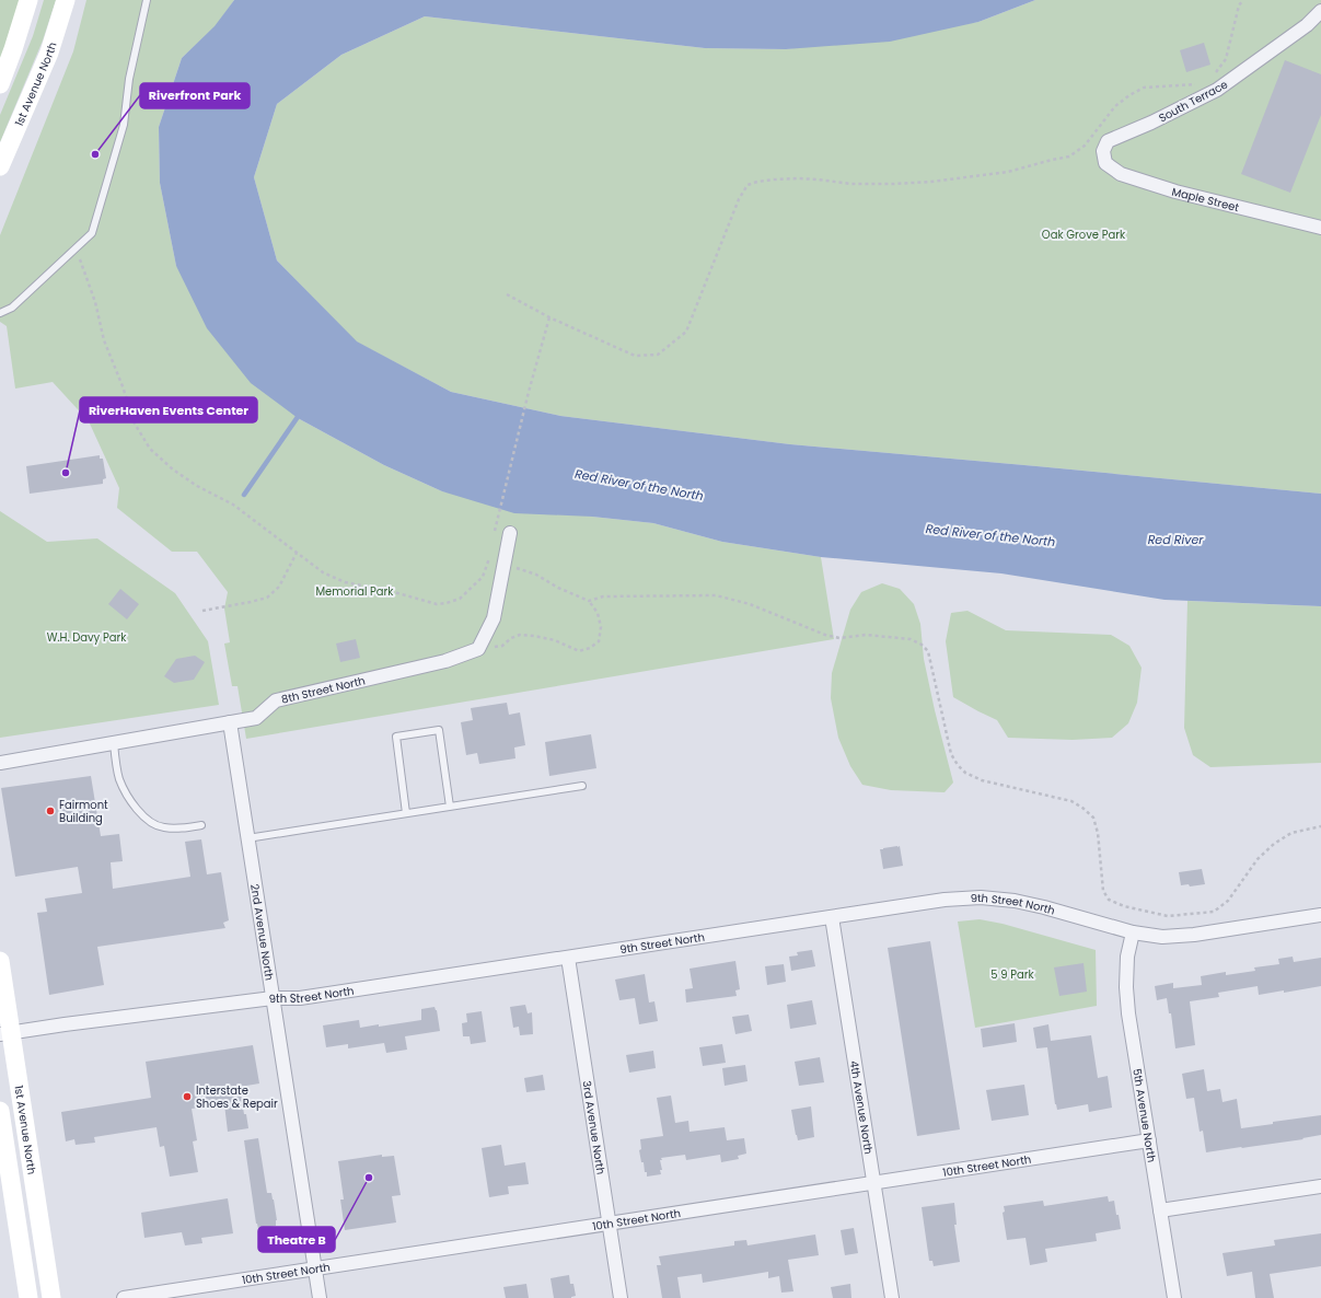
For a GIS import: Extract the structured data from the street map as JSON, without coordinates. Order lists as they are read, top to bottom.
{
  "streets": {
    "main road": ["1st Avenue North"],
    "street": [
      "South Terrace",
      "Maple Street",
      "8th Street North",
      "9th Street North",
      "2nd Avenue North",
      "4th Avenue North",
      "5th Avenue North",
      "3rd Avenue North",
      "10th Street North"
    ]
  },
  "crossings": [
    ["1st Avenue North", "9th Street North"],
    ["South Terrace", "Maple Street"],
    ["8th Street North", "2nd Avenue North"],
    ["9th Street North", "2nd Avenue North"],
    ["9th Street North", "4th Avenue North"],
    ["9th Street North", "5th Avenue North"],
    ["9th Street North", "3rd Avenue North"],
    ["2nd Avenue North", "10th Street North"],
    ["4th Avenue North", "10th Street North"],
    ["5th Avenue North", "10th Street North"],
    ["3rd Avenue North", "10th Street North"]
  ],
  "water": ["Red River of the North", "Red River"],
  "parks": [
    "Oak Grove Park",
    "Memorial Park",
    "W.H. Davy Park",
    "5 9 Park"
  ],
  "places": [
    "Riverfront Park",
    "RiverHaven Events Center",
    "Fairmont Building",
    "Interstate Shoes & Repair",
    "Theatre B"
  ]
}
